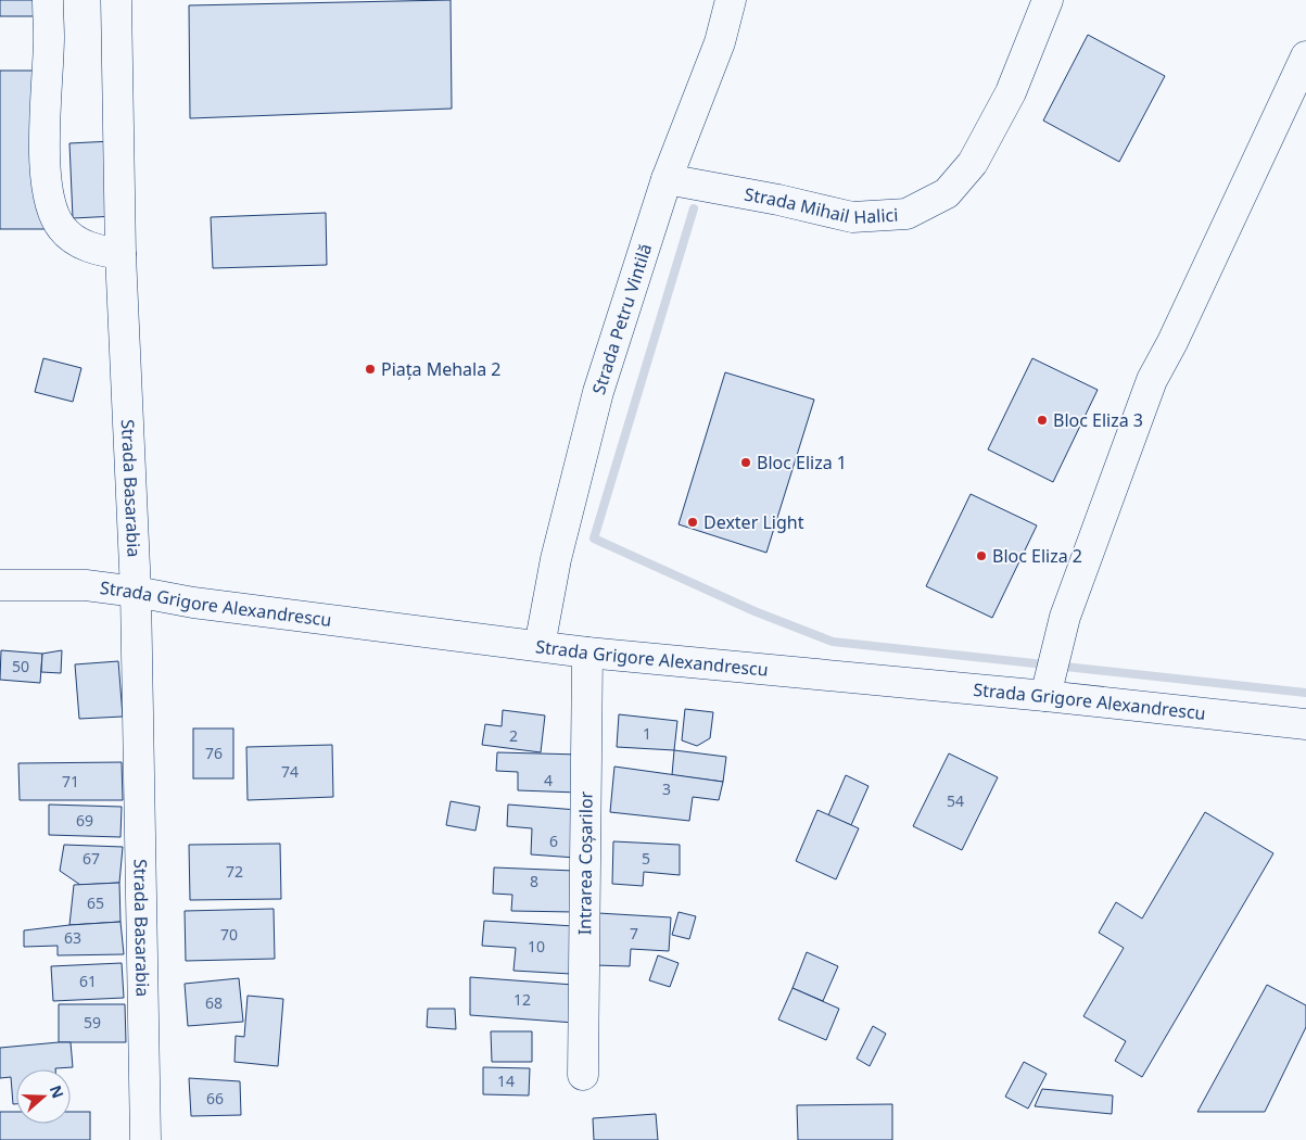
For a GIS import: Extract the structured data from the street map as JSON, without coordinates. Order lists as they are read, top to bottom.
{
  "streets": {
    "street": [
      "Strada Mihail Halici",
      "Strada Petru Vintilă",
      "Strada Basarabia",
      "Strada Grigore Alexandrescu",
      "Intrarea Coșarilor"
    ]
  },
  "crossings": [
    ["Strada Mihail Halici", "Strada Petru Vintilă"],
    ["Strada Petru Vintilă", "Strada Grigore Alexandrescu"],
    ["Strada Basarabia", "Strada Grigore Alexandrescu"],
    ["Strada Grigore Alexandrescu", "Intrarea Coșarilor"]
  ],
  "places": [
    "Piața Mehala 2",
    "Bloc Eliza 3",
    "Bloc Eliza 1",
    "Dexter Light",
    "Bloc Eliza 2"
  ],
  "house_numbers": [
    "50",
    "1",
    "2",
    "76",
    "74",
    "4",
    "71",
    "3",
    "54",
    "69",
    "6",
    "67",
    "5",
    "72",
    "8",
    "65",
    "7",
    "70",
    "63",
    "10",
    "61",
    "12",
    "68",
    "59",
    "14",
    "66"
  ],
  "north": "right"
}
